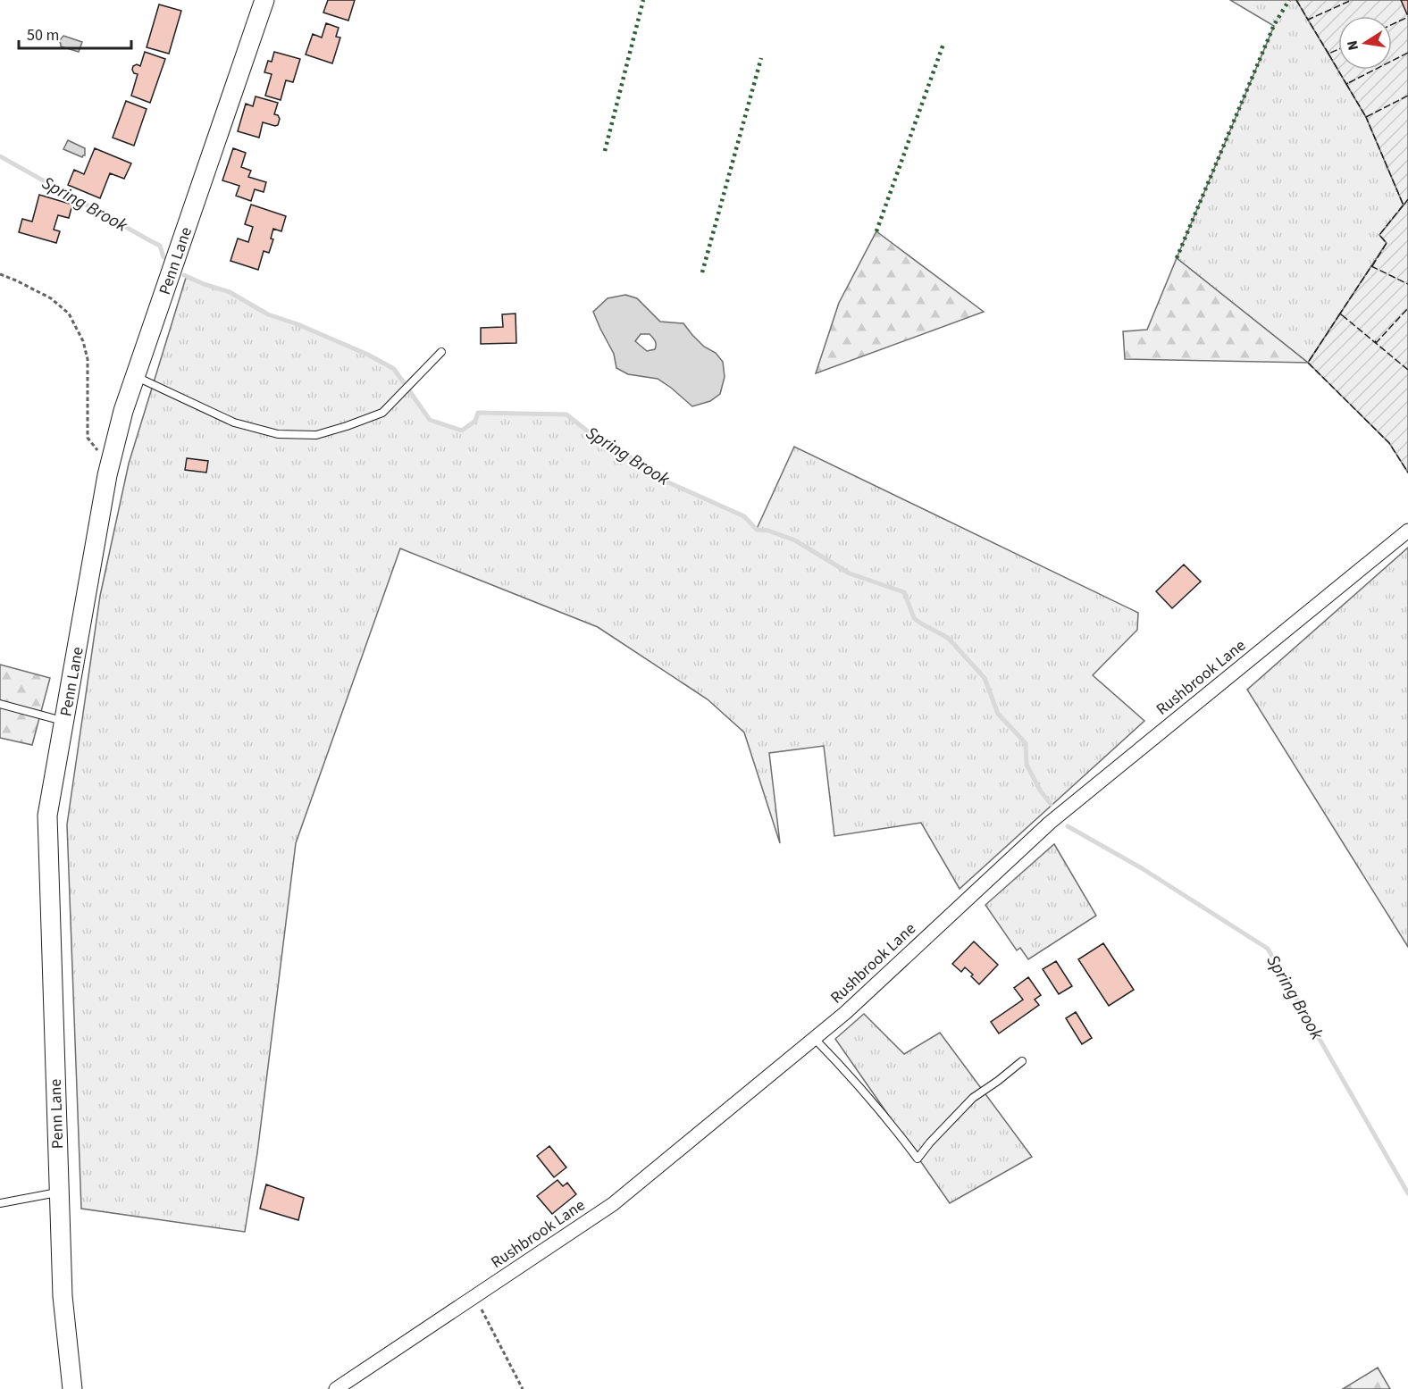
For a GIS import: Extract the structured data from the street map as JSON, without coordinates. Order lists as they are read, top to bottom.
{
  "streets": {
    "street": ["Penn Lane", "Rushbrook Lane"]
  },
  "water": ["Spring Brook"],
  "scale_bar": "50 m",
  "north": "left"
}
